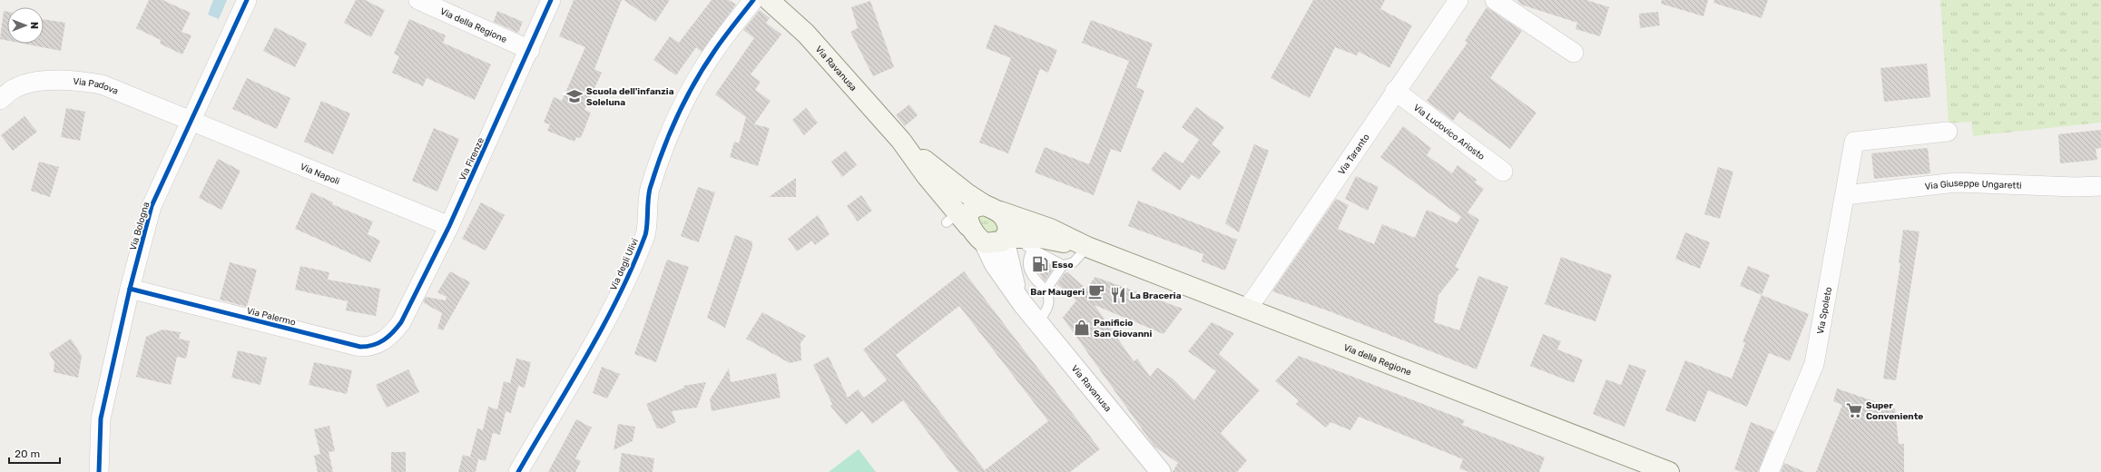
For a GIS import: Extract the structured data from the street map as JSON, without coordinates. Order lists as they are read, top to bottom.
{
  "streets": {
    "main road": ["Via della Regione", "Via Ravanusa"],
    "street": [
      "Via Padova",
      "Via Ludovico Ariosto",
      "Via Taranto",
      "Via Firenze",
      "Via Napoli",
      "Via Giuseppe Ungaretti",
      "Via Bologna",
      "Via degli Ulivi",
      "Via Spoleto",
      "Via Palermo"
    ]
  },
  "crossings": [
    ["Via della Regione", "Via Taranto"],
    ["Via della Regione", "Via Firenze"],
    ["Via Padova", "Via Napoli"],
    ["Via Padova", "Via Bologna"],
    ["Via Ludovico Ariosto", "Via Taranto"],
    ["Via Firenze", "Via Napoli"],
    ["Via Firenze", "Via Palermo"],
    ["Via Napoli", "Via Bologna"],
    ["Via Giuseppe Ungaretti", "Via Spoleto"],
    ["Via Bologna", "Via Palermo"]
  ],
  "places": {
    "school or university": ["Scuola dell'infanzia Soleluna"],
    "fuel station": ["Esso"],
    "cafe": ["Bar Maugeri"],
    "restaurant": ["La Braceria"],
    "shop": ["Panificio San Giovanni"],
    "supermarket": ["Super Conveniente"]
  },
  "scale_bar": "20 m",
  "north": "right"
}
